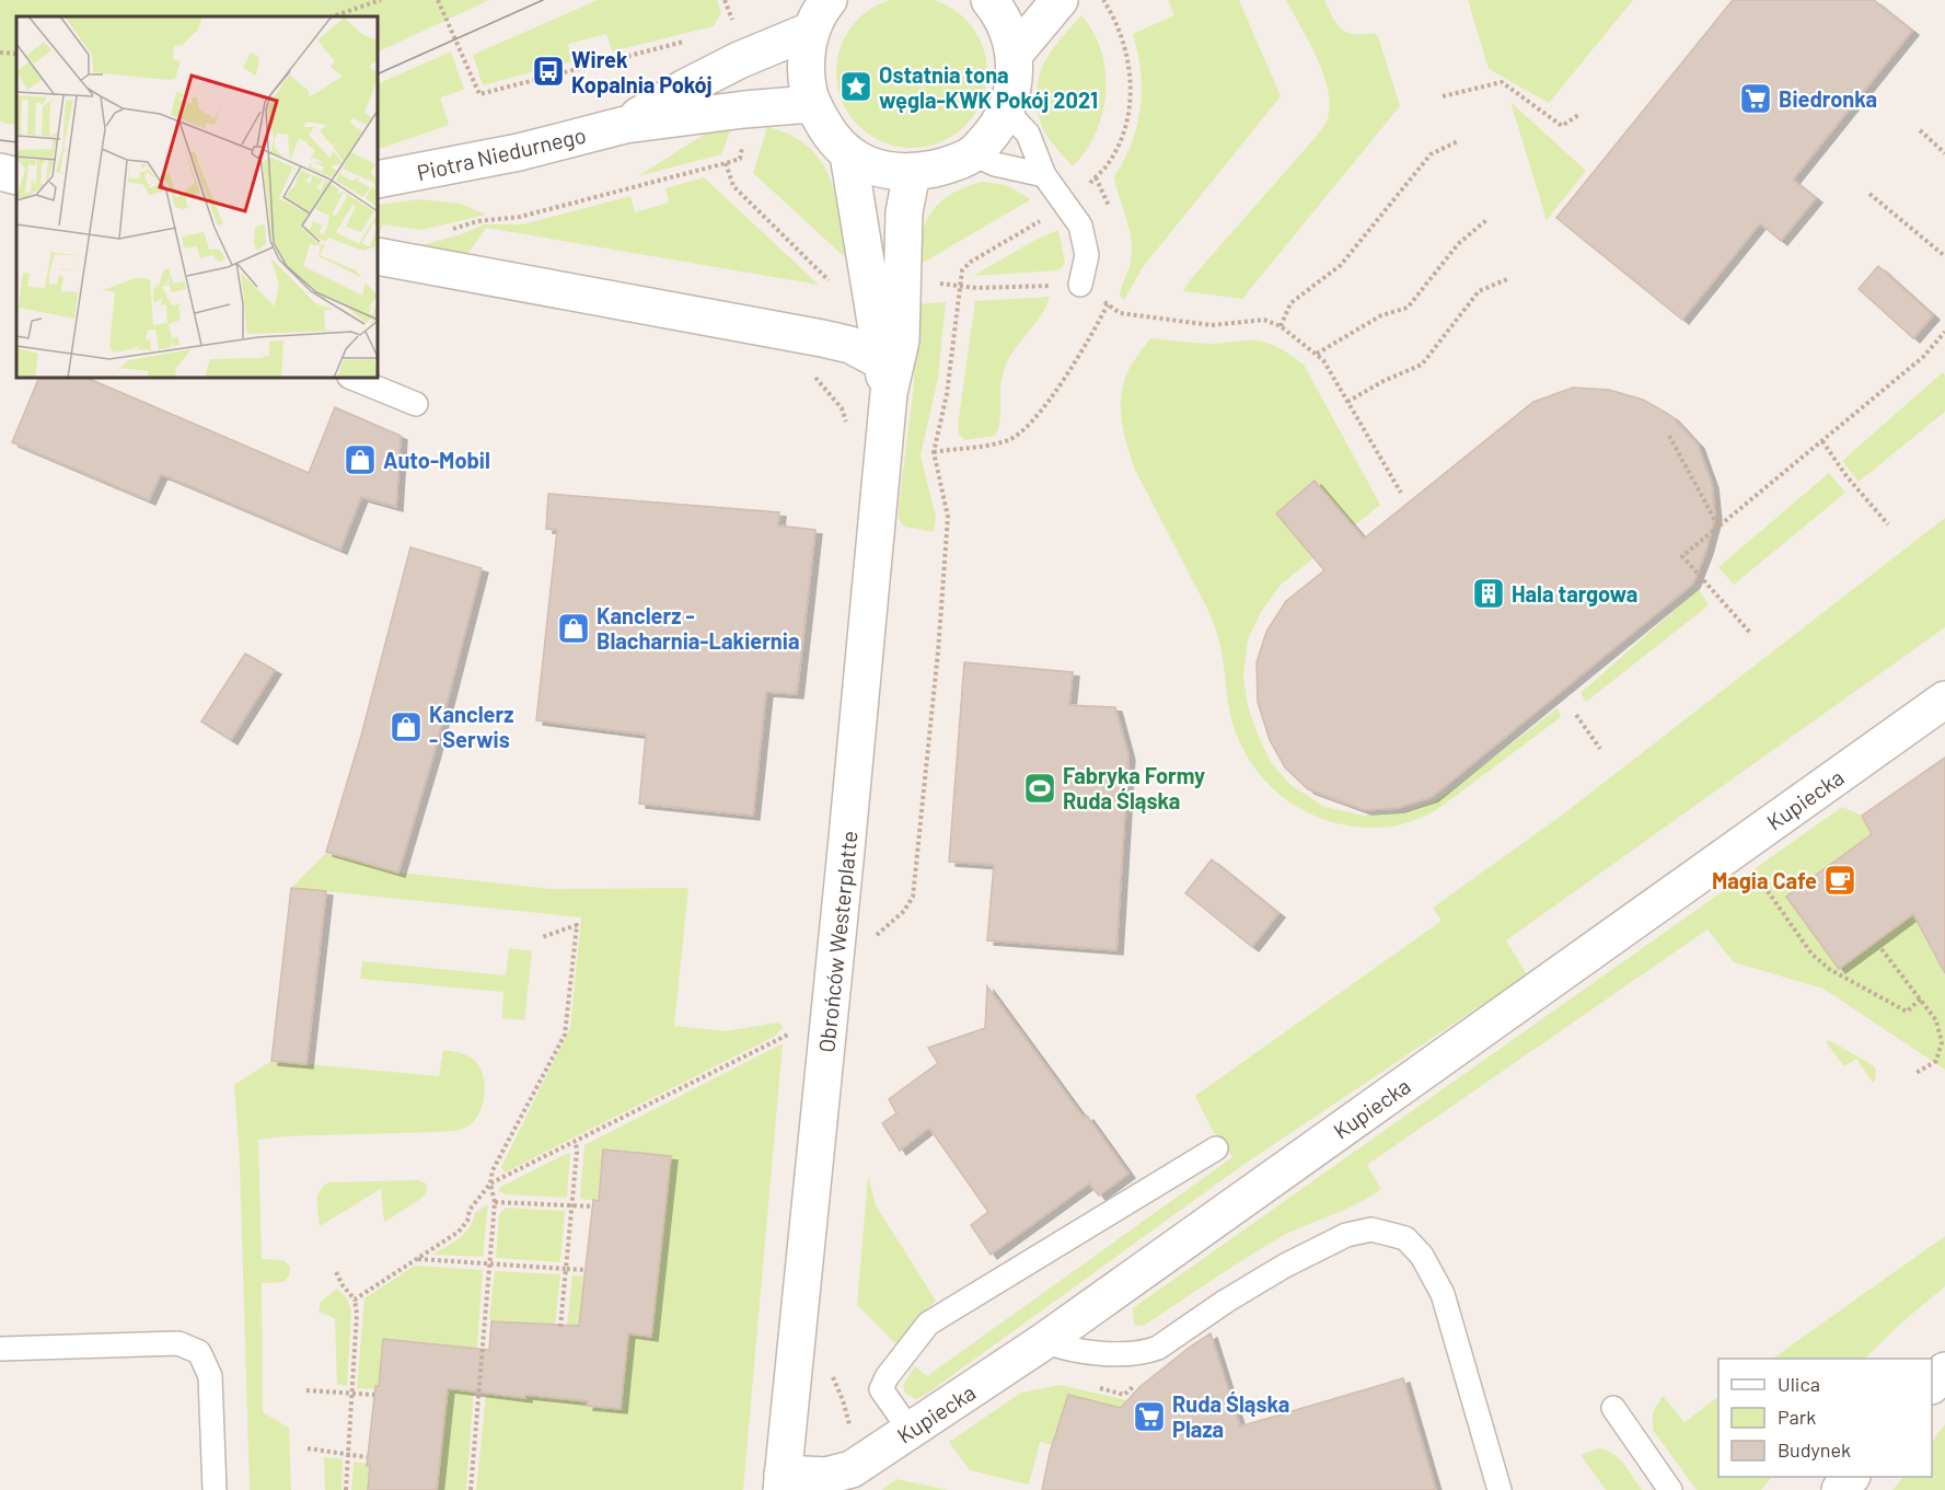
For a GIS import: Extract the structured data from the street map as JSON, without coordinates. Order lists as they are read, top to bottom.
{
  "streets": {
    "street": ["Piotra Niedurnego", "Kupiecka", "Obrońców Westerplatte"]
  },
  "crossings": [
    ["Kupiecka", "Obrońców Westerplatte"]
  ],
  "places": {
    "bus stop": ["Wirek Kopalnia Pokój"],
    "place": ["Ostatnia tona węgla-KWK Pokój 2021"],
    "supermarket": ["Biedronka", "Ruda Śląska Plaza"],
    "shop": ["Auto-Mobil", "Kanclerz - Blacharnia-Lakiernia", "Kanclerz - Serwis"],
    "building": ["Hala targowa"],
    "sports": ["Fabryka Formy Ruda Śląska"],
    "cafe": ["Magia Cafe"]
  },
  "legend": ["Ulica", "Park", "Budynek"]
}
